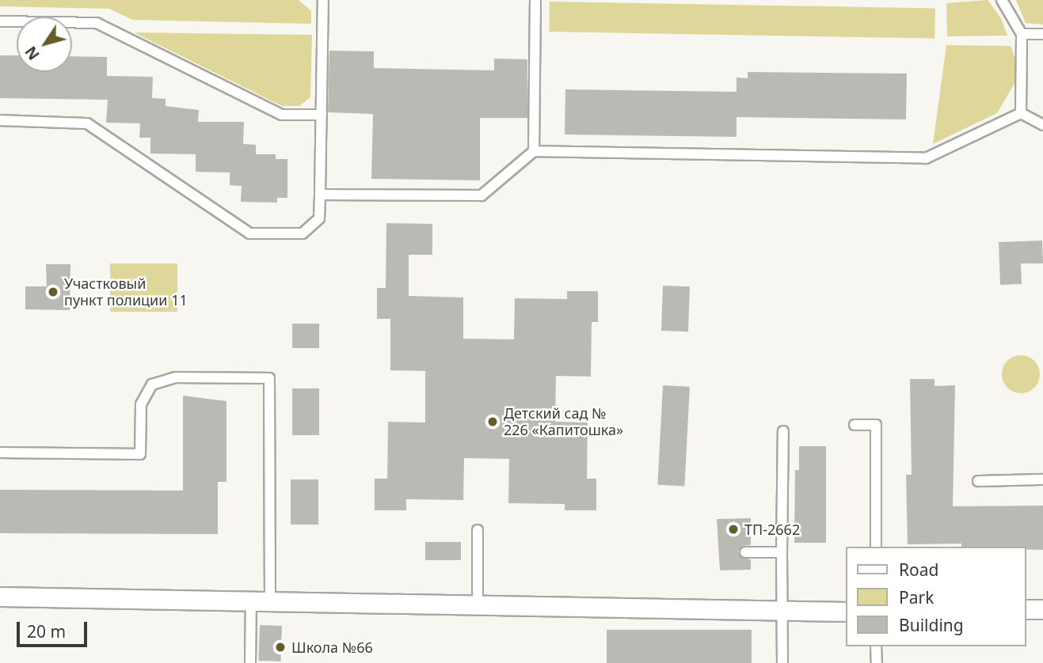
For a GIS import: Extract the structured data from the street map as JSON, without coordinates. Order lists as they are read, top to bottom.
{
  "places": [
    "Участковый пункт полиции 11",
    "Детский сад № 226 «Капитошка»",
    "ТП-2662",
    "Школа №66"
  ],
  "legend": ["Road", "Park", "Building"],
  "scale_bar": "20 m",
  "north": "bottom left"
}
